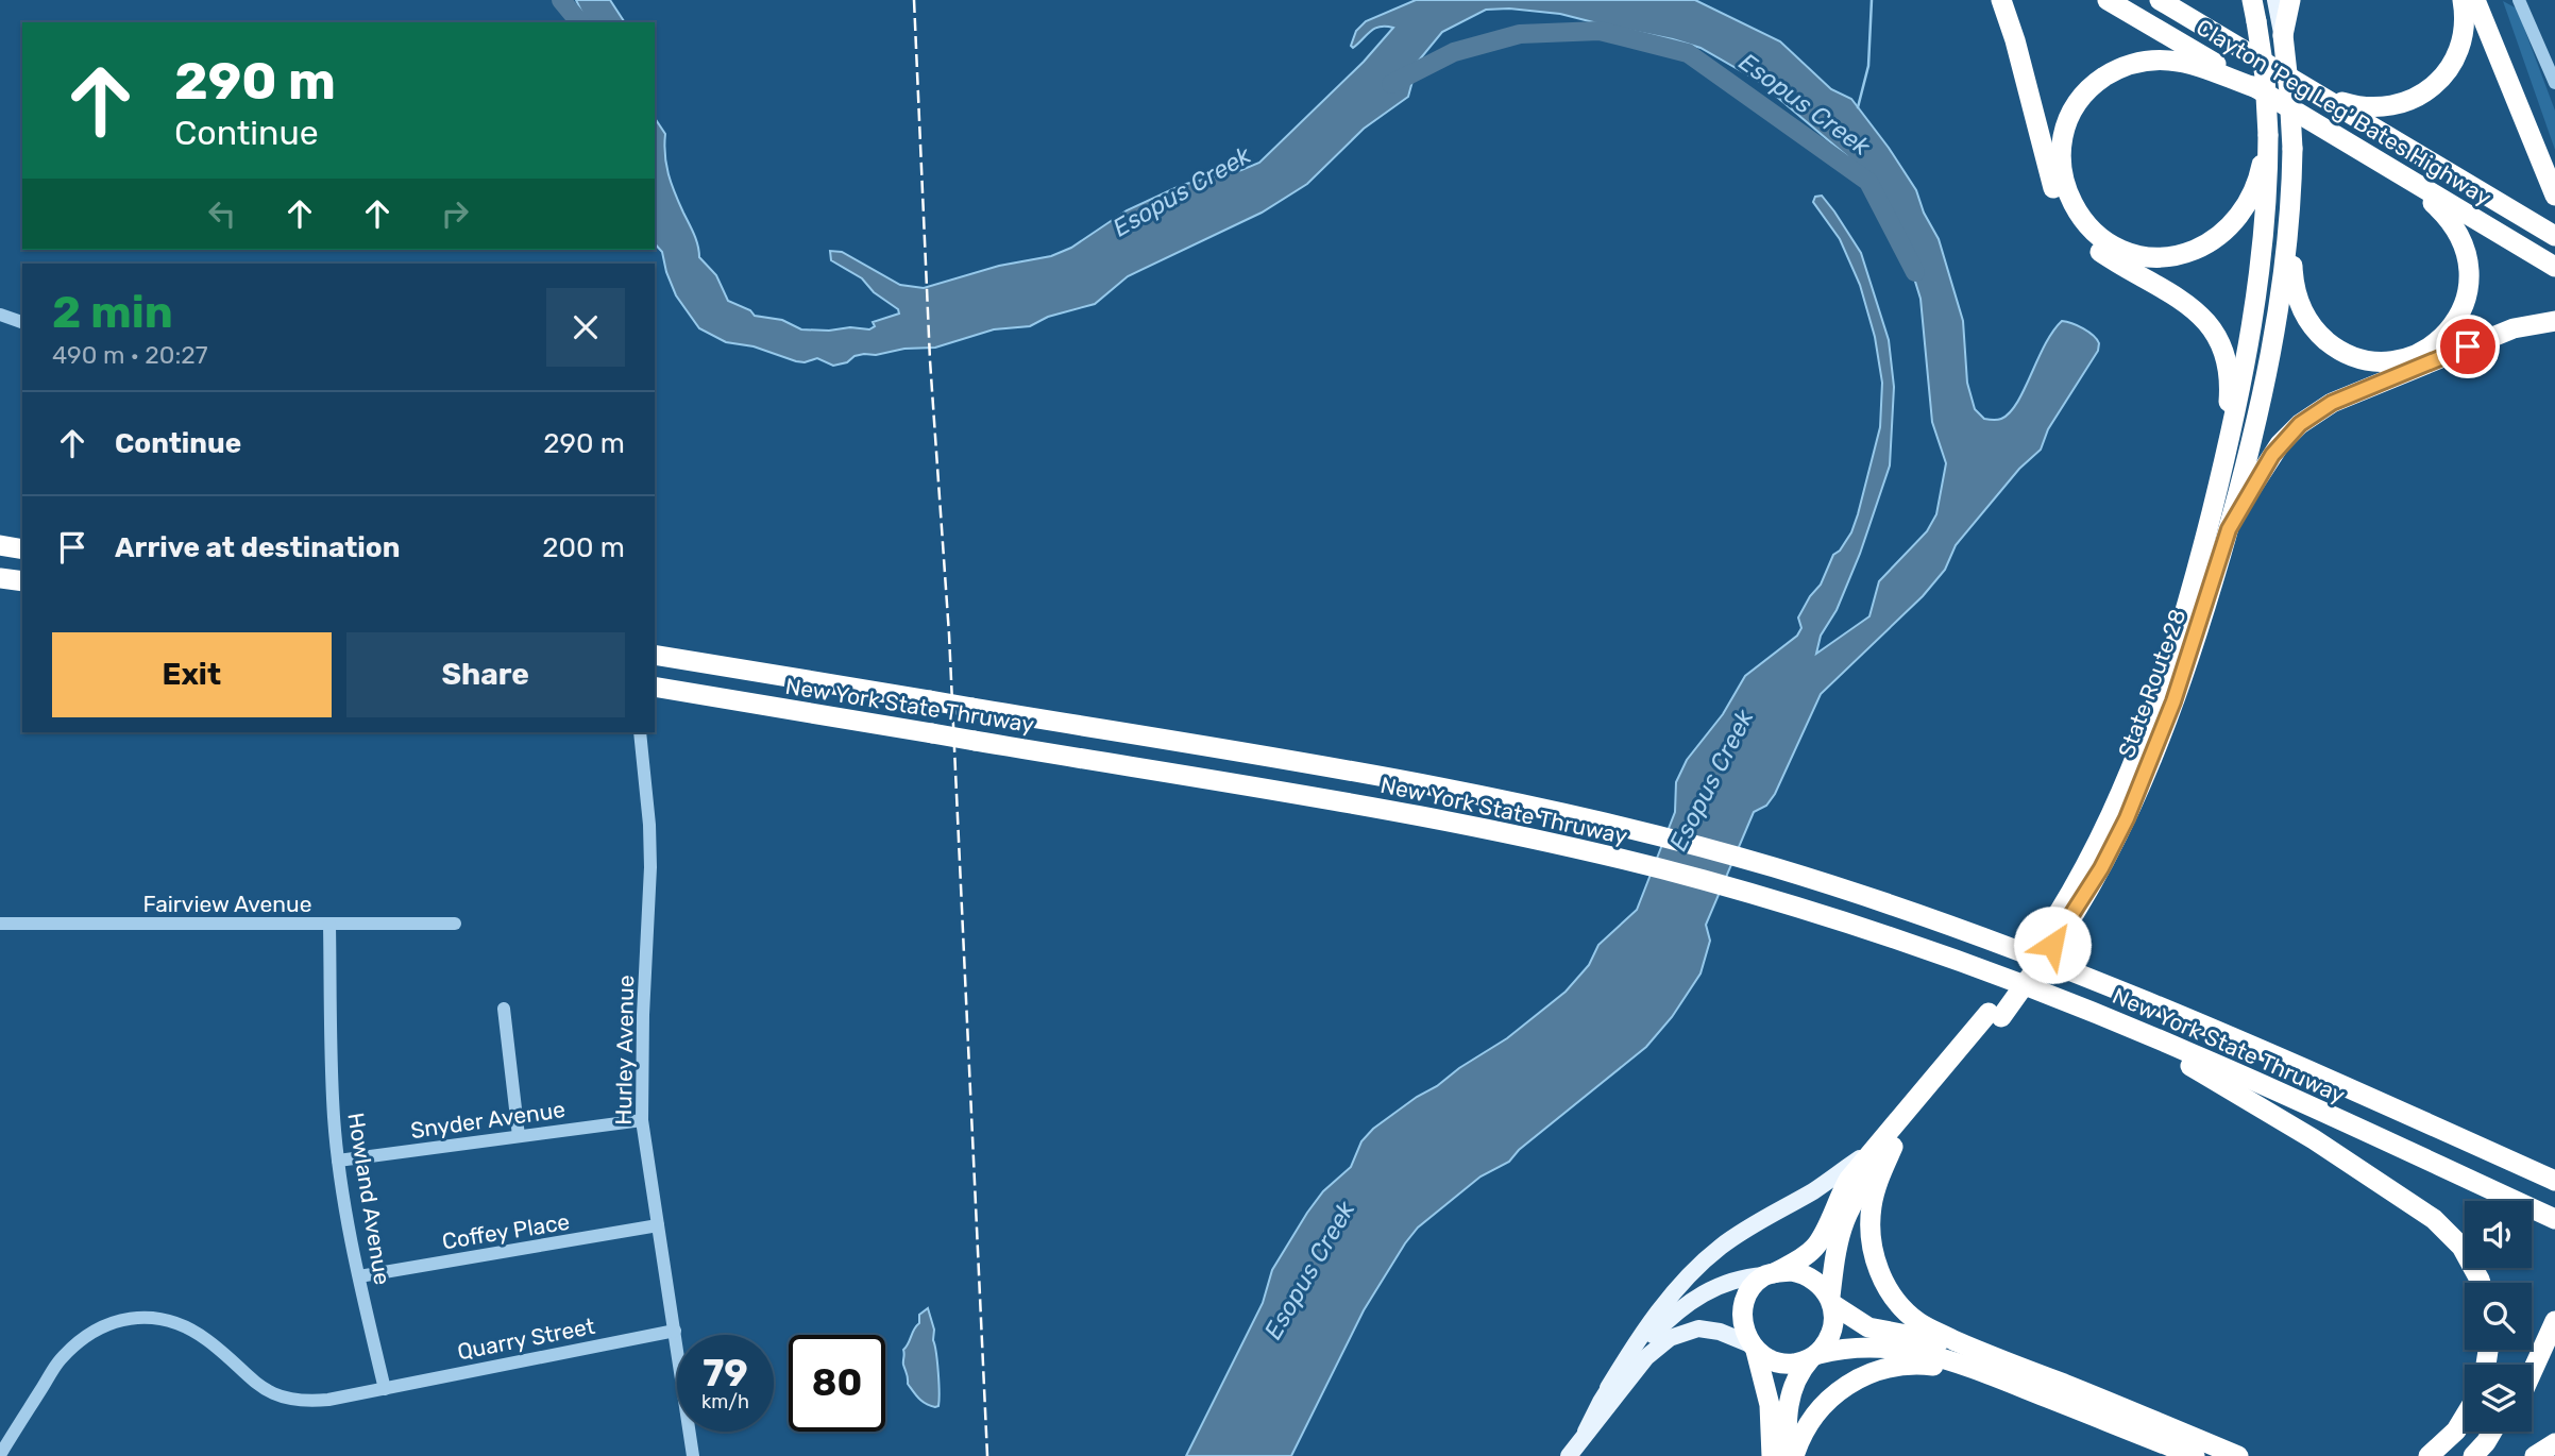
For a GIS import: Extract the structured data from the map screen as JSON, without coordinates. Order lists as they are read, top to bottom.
{
  "streets": {
    "highway": ["Clayton 'Peg Leg' Bates Highway", "State Route 28", "New York State Thruway"],
    "street": [
      "Fairview Avenue",
      "Hurley Avenue",
      "Snyder Avenue",
      "Howland Avenue",
      "Coffey Place",
      "Quarry Street"
    ]
  },
  "crossings": [
    ["Fairview Avenue", "Howland Avenue"],
    ["Hurley Avenue", "Snyder Avenue"],
    ["Hurley Avenue", "Coffey Place"],
    ["Hurley Avenue", "Quarry Street"],
    ["Snyder Avenue", "Howland Avenue"],
    ["Howland Avenue", "Coffey Place"],
    ["Howland Avenue", "Quarry Street"]
  ],
  "water": ["Esopus Creek"],
  "page": {
    "turn": ["290 m", "Continue"],
    "heading": ["2 min", "490 m · 20:27"],
    "list": [
      {
        "name": "Continue",
        "value": "290 m"
      },
      {
        "name": "Arrive at destination",
        "value": "200 m"
      }
    ],
    "buttons": ["Exit", "Share"],
    "speed": "79 km/h",
    "limit": "80"
  }
}
